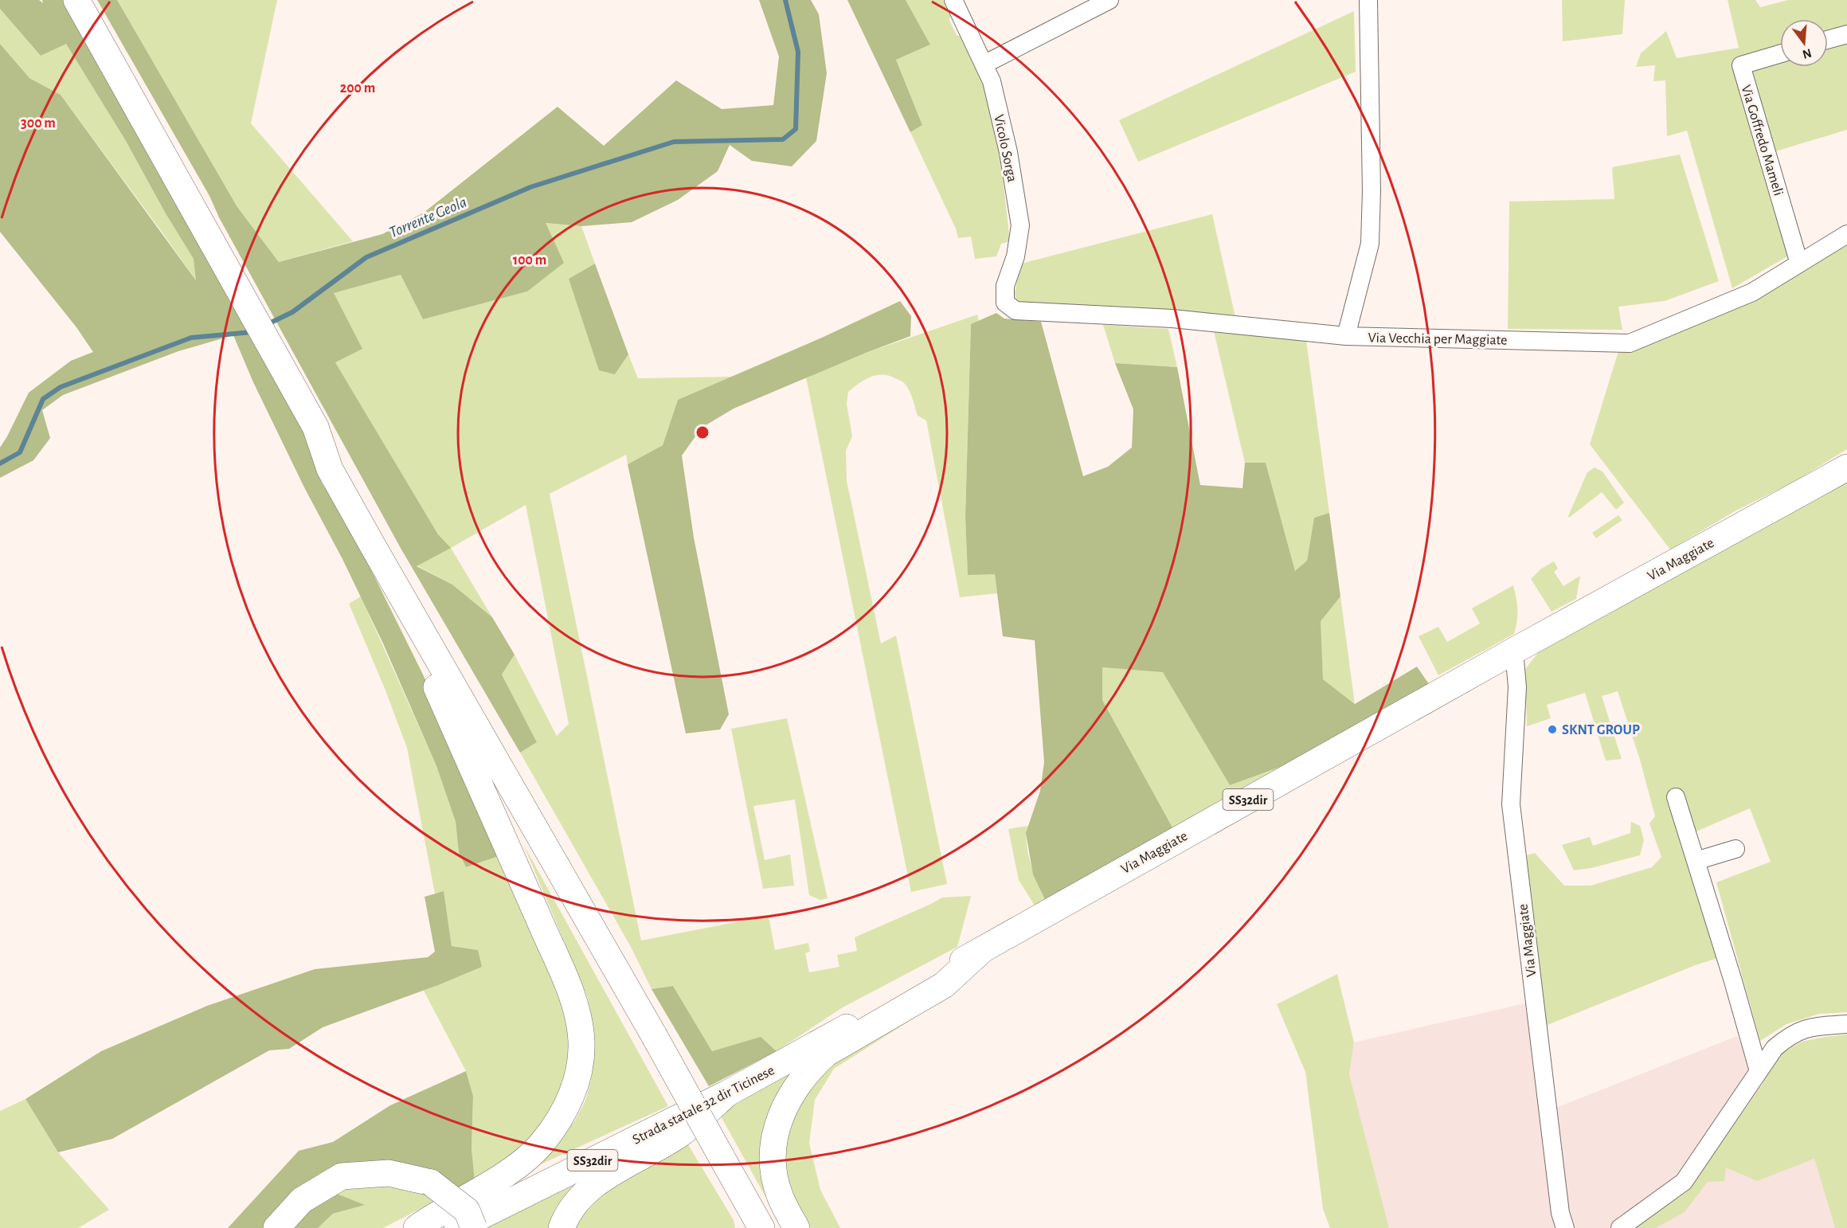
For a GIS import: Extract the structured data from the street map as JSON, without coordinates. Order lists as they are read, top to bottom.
{
  "streets": {
    "main road": ["Via Maggiate", "SS32dir", "Strada statale 32 dir Ticinese"],
    "street": ["Via Goffredo Mameli", "Vicolo Sorga", "Via Vecchia per Maggiate"]
  },
  "crossings": [
    ["Via Goffredo Mameli", "Via Vecchia per Maggiate"],
    ["Vicolo Sorga", "Via Vecchia per Maggiate"],
    ["Via Maggiate", "Strada statale 32 dir Ticinese"]
  ],
  "water": ["Torrente Geola"],
  "places": ["SKNT GROUP"],
  "north": "bottom",
  "rings": ["200 m", "300 m", "100 m"]
}
